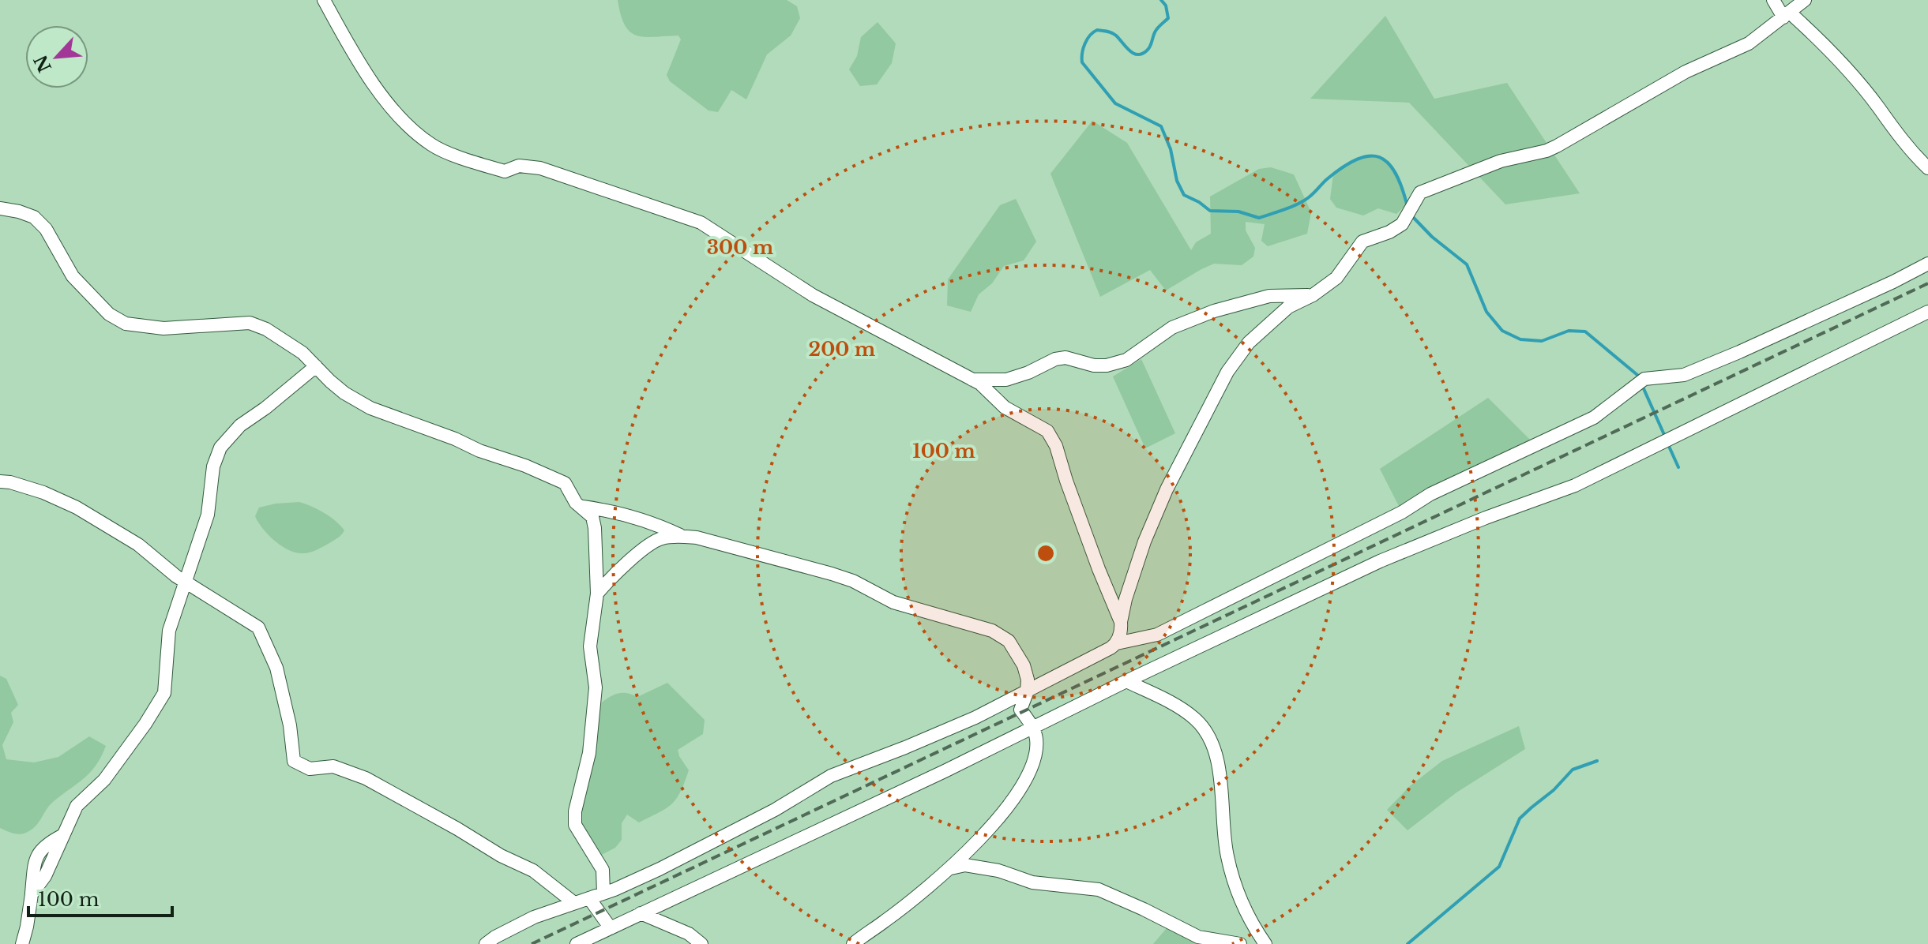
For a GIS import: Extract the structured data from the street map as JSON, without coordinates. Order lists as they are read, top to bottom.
{
  "scale_bar": "100 m",
  "north": "bottom left",
  "rings": ["300 m", "200 m", "100 m"]
}
